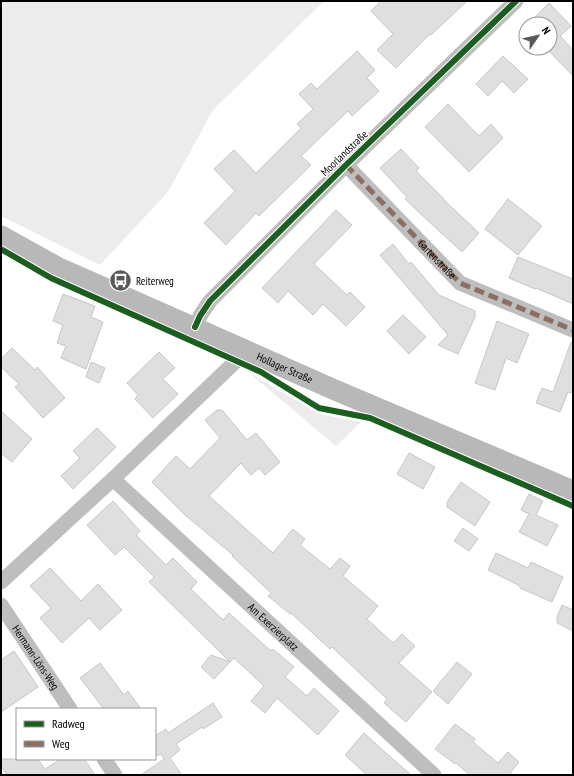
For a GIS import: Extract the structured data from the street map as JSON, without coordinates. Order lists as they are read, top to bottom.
{
  "streets": {
    "main road": ["Hollager Straße"],
    "street": [
      "Moorlandstraße",
      "Gartenstraße",
      "Am Exerzierplatz",
      "Hermann-Löns-Weg"
    ]
  },
  "crossings": [
    ["Moorlandstraße", "Gartenstraße"],
    ["Moorlandstraße", "Hollager Straße"]
  ],
  "places": {
    "bus stop": ["Reiterweg"]
  },
  "legend": ["Radweg", "Weg"],
  "north": "top right"
}
